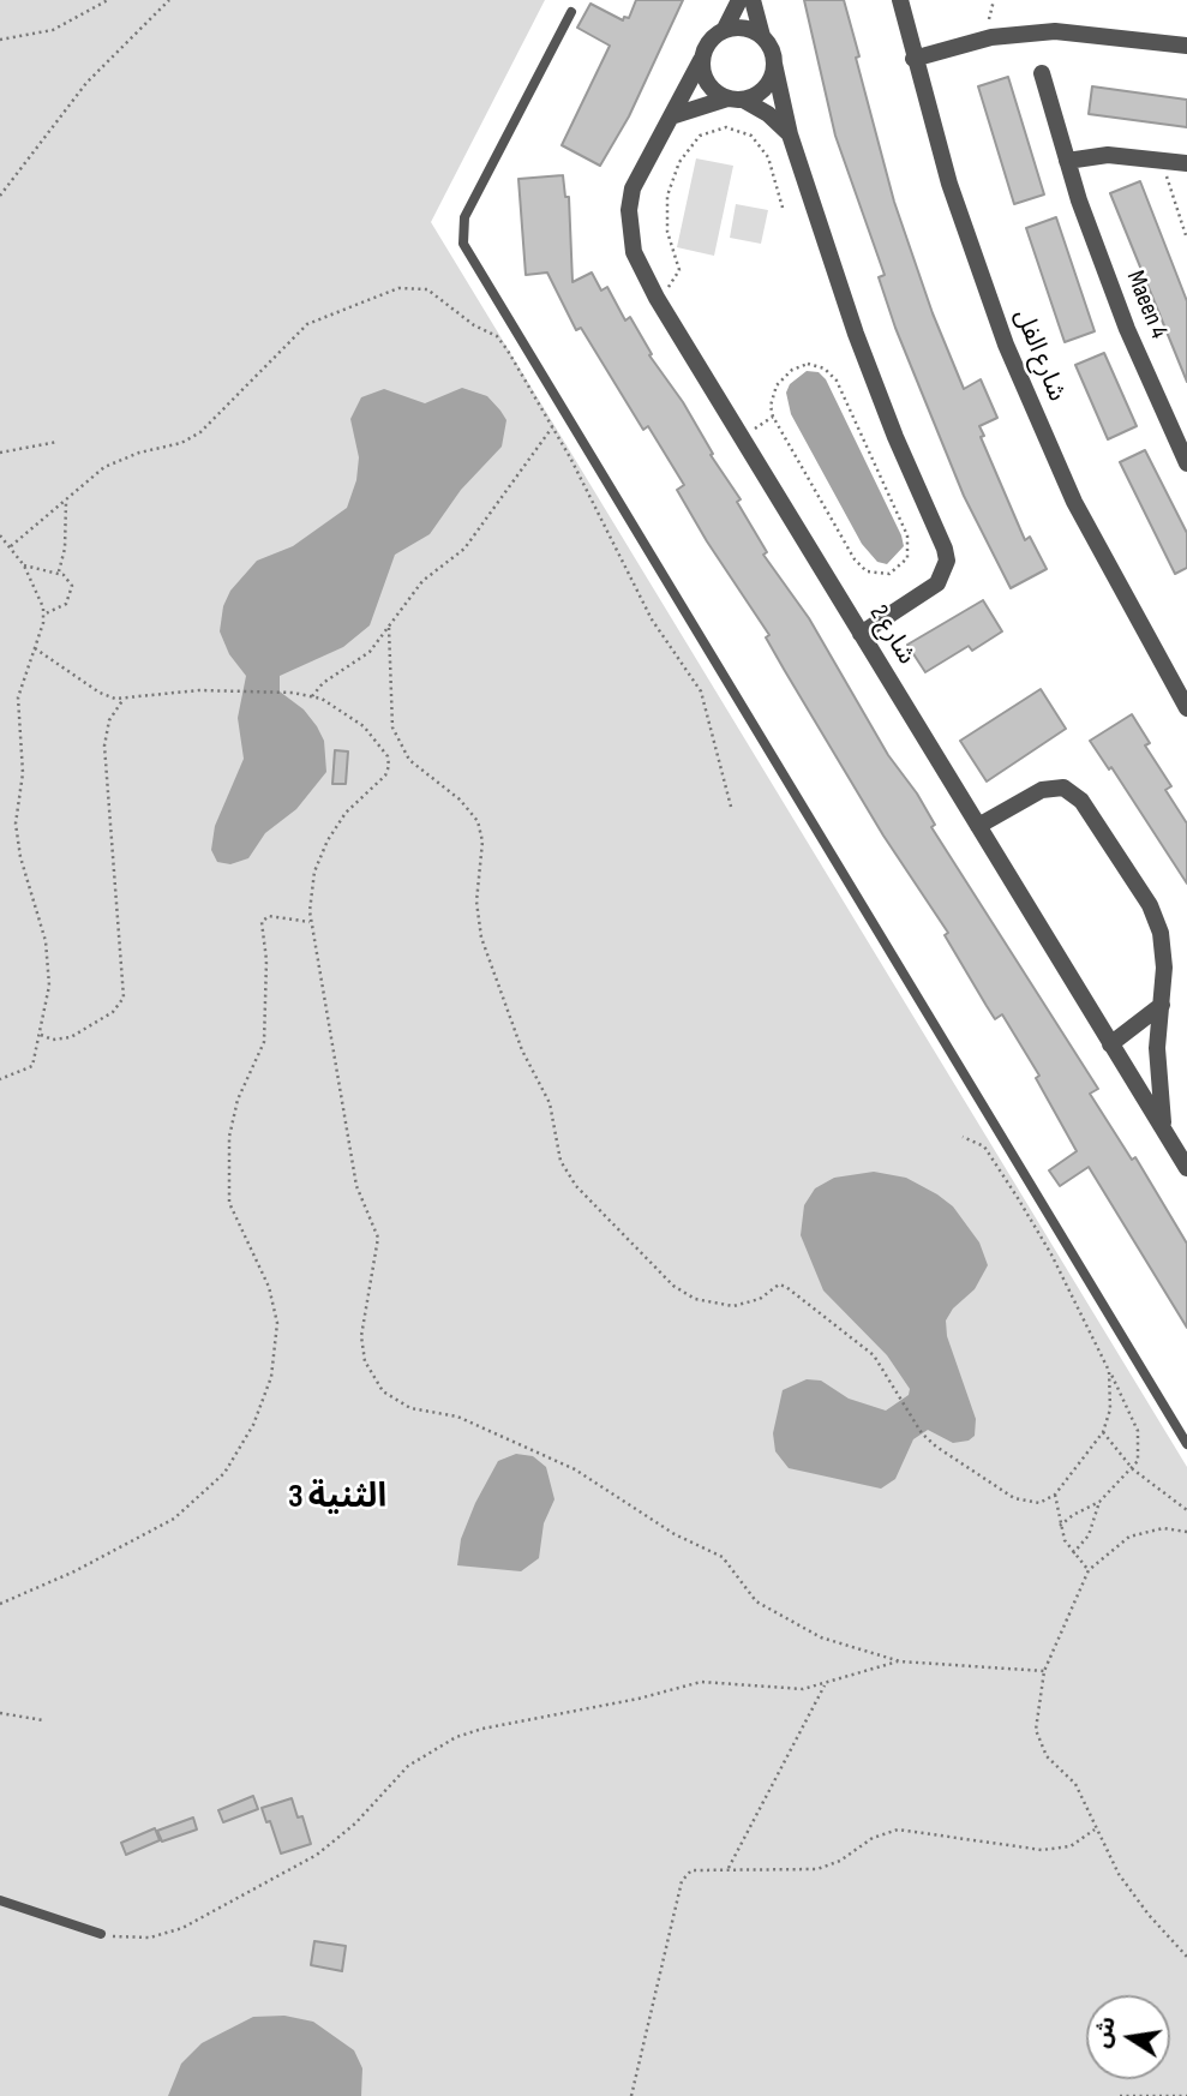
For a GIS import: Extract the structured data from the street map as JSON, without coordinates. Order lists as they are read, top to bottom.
{
  "streets": {
    "street": ["Maeen 4", "شارع الفل", "شارع 2"]
  },
  "districts": ["الثنية 3"],
  "north": "left"
}
